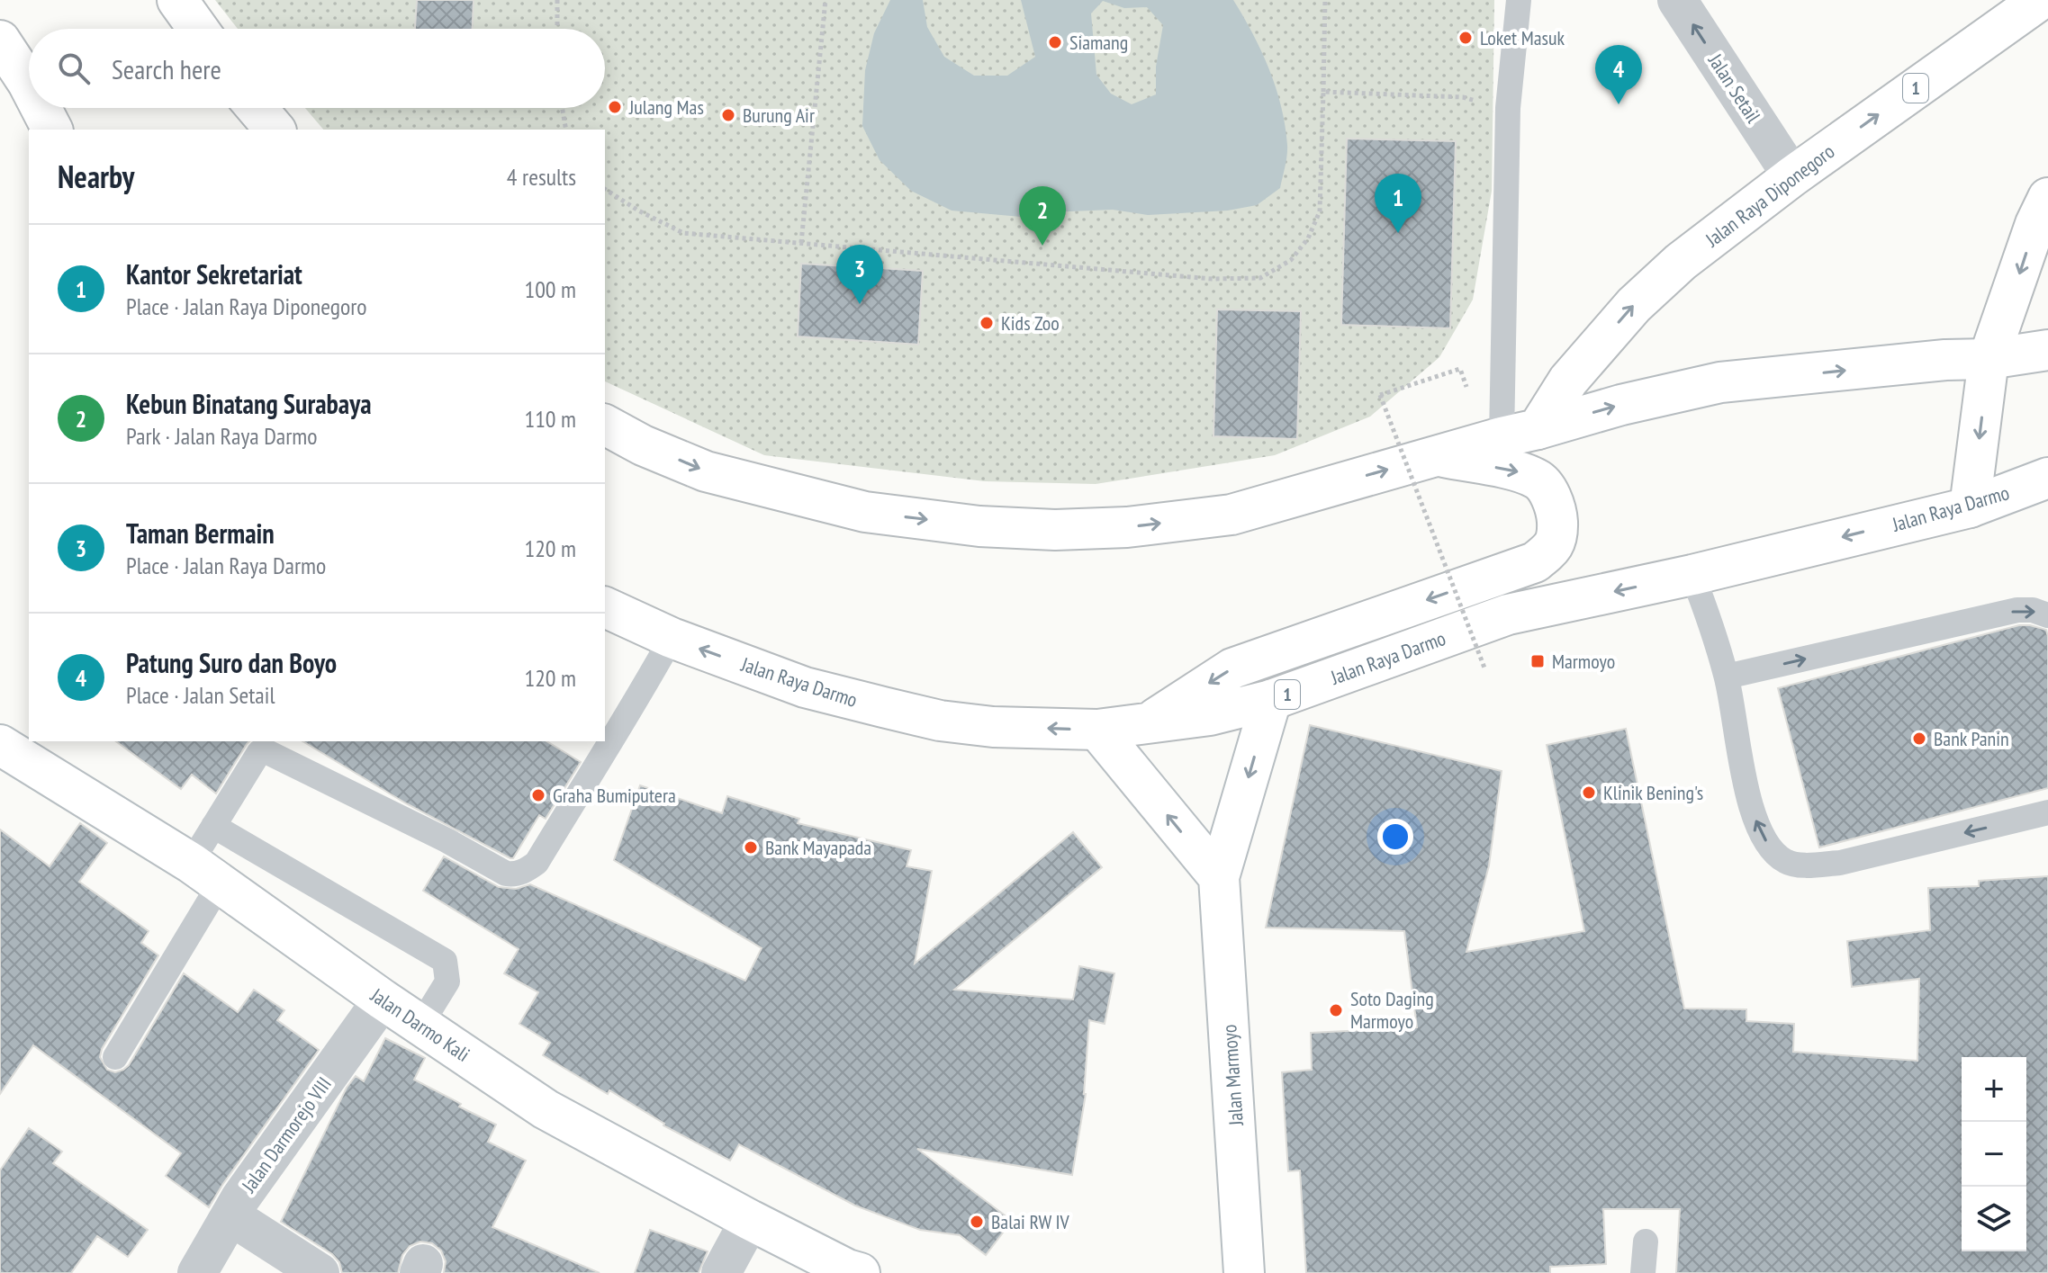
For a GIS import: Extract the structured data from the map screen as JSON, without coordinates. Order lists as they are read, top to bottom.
{
  "streets": {
    "main road": [
      "1",
      "Jalan Raya Diponegoro",
      "Jalan Raya Darmo",
      "Jalan Darmo Kali",
      "Jalan Marmoyo"
    ],
    "street": ["Jalan Setail", "Jalan Darmorejo VIII"]
  },
  "crossings": [
    ["Jalan Setail", "Jalan Raya Diponegoro"],
    ["Jalan Raya Darmo", "Jalan Marmoyo"],
    ["Jalan Darmo Kali", "Jalan Darmorejo VIII"]
  ],
  "one_way": ["Jalan Setail", "Jalan Raya Diponegoro"],
  "places": {
    "other": [
      "Loket Masuk",
      "Siamang",
      "Julang Mas",
      "Burung Air",
      "Kids Zoo",
      "Bank Panin",
      "Klinik Bening's",
      "Graha Bumiputera",
      "Bank Mayapada",
      "Soto Daging Marmoyo",
      "Balai RW IV"
    ],
    "transit": ["Marmoyo"]
  },
  "page": {
    "search": "Search here",
    "pins": [
      "4",
      "1",
      "2",
      "3"
    ],
    "heading": ["Nearby", "4 results"],
    "list": [
      {
        "mark": "1",
        "name": "Kantor Sekretariat",
        "note": "Place · Jalan Raya Diponegoro",
        "value": "100 m"
      },
      {
        "mark": "2",
        "name": "Kebun Binatang Surabaya",
        "note": "Park · Jalan Raya Darmo",
        "value": "110 m"
      },
      {
        "mark": "3",
        "name": "Taman Bermain",
        "note": "Place · Jalan Raya Darmo",
        "value": "120 m"
      },
      {
        "mark": "4",
        "name": "Patung Suro dan Boyo",
        "note": "Place · Jalan Setail",
        "value": "120 m"
      }
    ],
    "map_buttons": ["+", "−"]
  }
}
